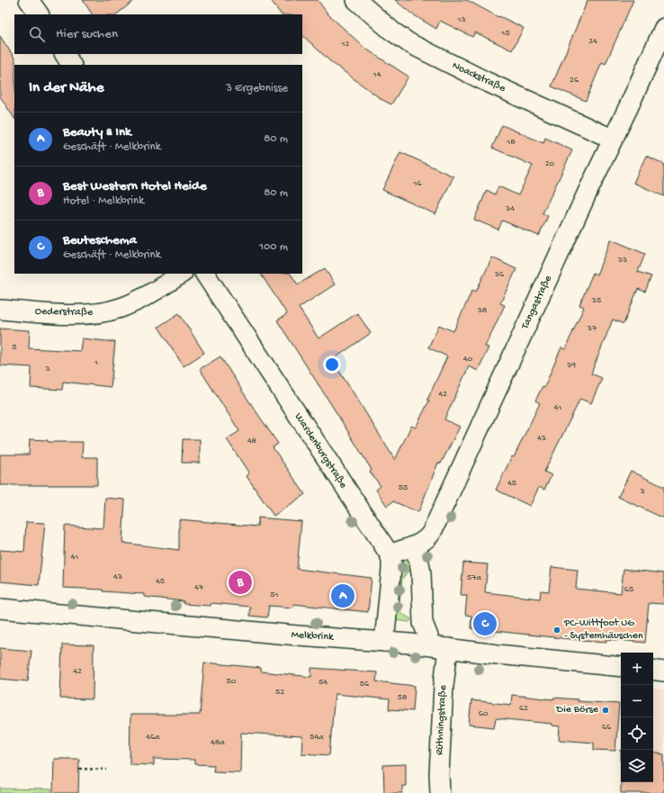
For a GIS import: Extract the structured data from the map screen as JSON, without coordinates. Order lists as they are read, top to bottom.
{
  "streets": {
    "street": [
      "Noackstraße",
      "Tangastraße",
      "Oederstraße",
      "Wardenburgstraße",
      "Melkbrink",
      "Rüthningstraße"
    ]
  },
  "crossings": [
    ["Noackstraße", "Tangastraße"],
    ["Tangastraße", "Wardenburgstraße"],
    ["Wardenburgstraße", "Melkbrink"],
    ["Melkbrink", "Rüthningstraße"]
  ],
  "places": ["PC-Wittfoot UG - Systemhäuschen", "Die Börse"],
  "house_numbers": [
    "13",
    "15",
    "24",
    "12",
    "14",
    "26",
    "18",
    "20",
    "16",
    "34",
    "33",
    "36",
    "35",
    "38",
    "37",
    "5",
    "40",
    "1",
    "39",
    "3",
    "42",
    "41",
    "43",
    "48",
    "45",
    "55",
    "3",
    "41",
    "43",
    "57a",
    "45",
    "47",
    "65",
    "51",
    "42",
    "50",
    "54",
    "56",
    "52",
    "58",
    "62",
    "60",
    "66",
    "46a",
    "54a",
    "48a"
  ],
  "page": {
    "search": "Hier suchen",
    "heading": ["In der Nähe", "3 Ergebnisse"],
    "list": [
      {
        "mark": "A",
        "name": "Beauty & Ink",
        "note": "Geschäft · Melkbrink",
        "value": "80 m"
      },
      {
        "mark": "B",
        "name": "Best Western Hotel Heide",
        "note": "Hotel · Melkbrink",
        "value": "80 m"
      },
      {
        "mark": "C",
        "name": "Beuteschema",
        "note": "Geschäft · Melkbrink",
        "value": "100 m"
      }
    ],
    "pins": ["B", "A", "C"],
    "map_buttons": ["+", "−"]
  }
}
